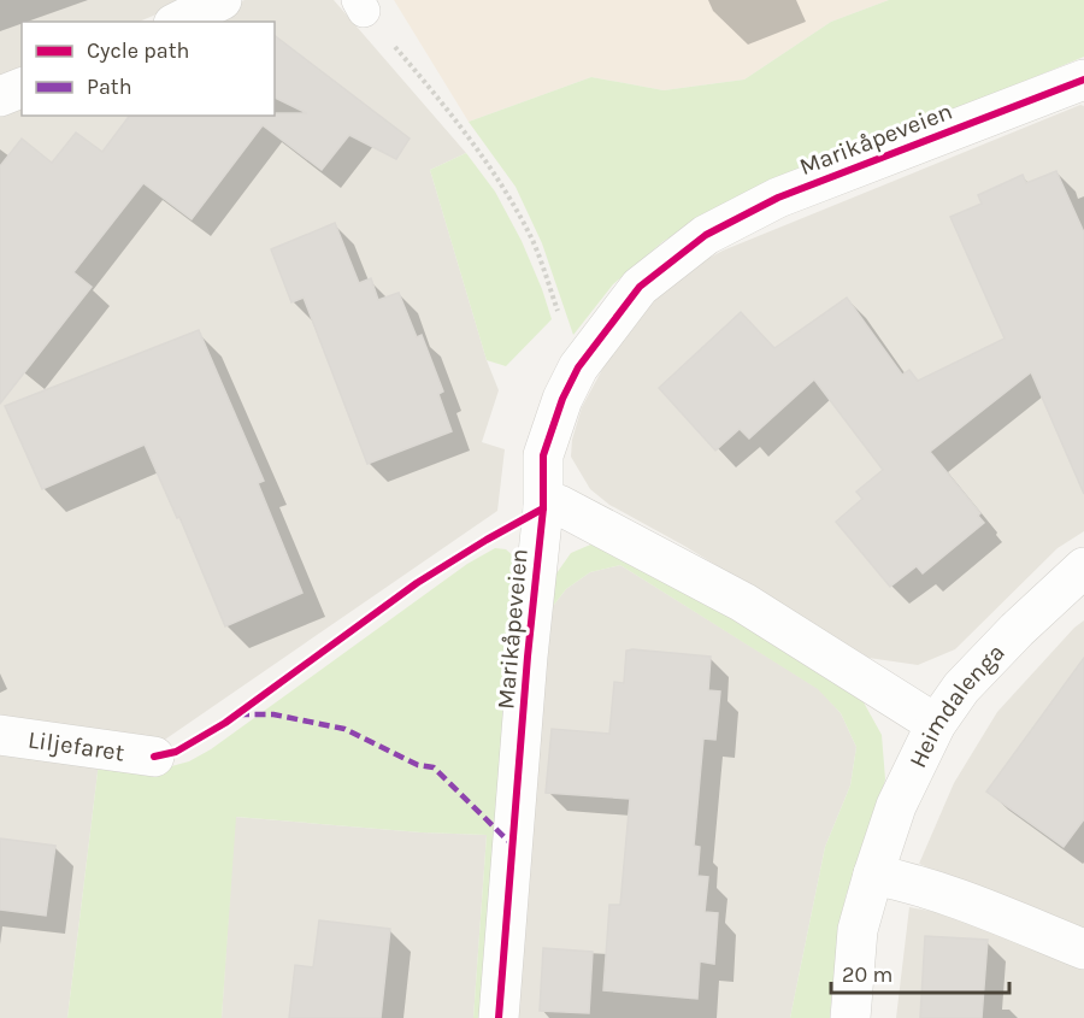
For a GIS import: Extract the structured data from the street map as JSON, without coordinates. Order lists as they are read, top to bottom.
{
  "streets": {
    "street": ["Marikåpeveien", "Heimdalenga", "Liljefaret"]
  },
  "legend": ["Cycle path", "Path"],
  "scale_bar": "20 m"
}
